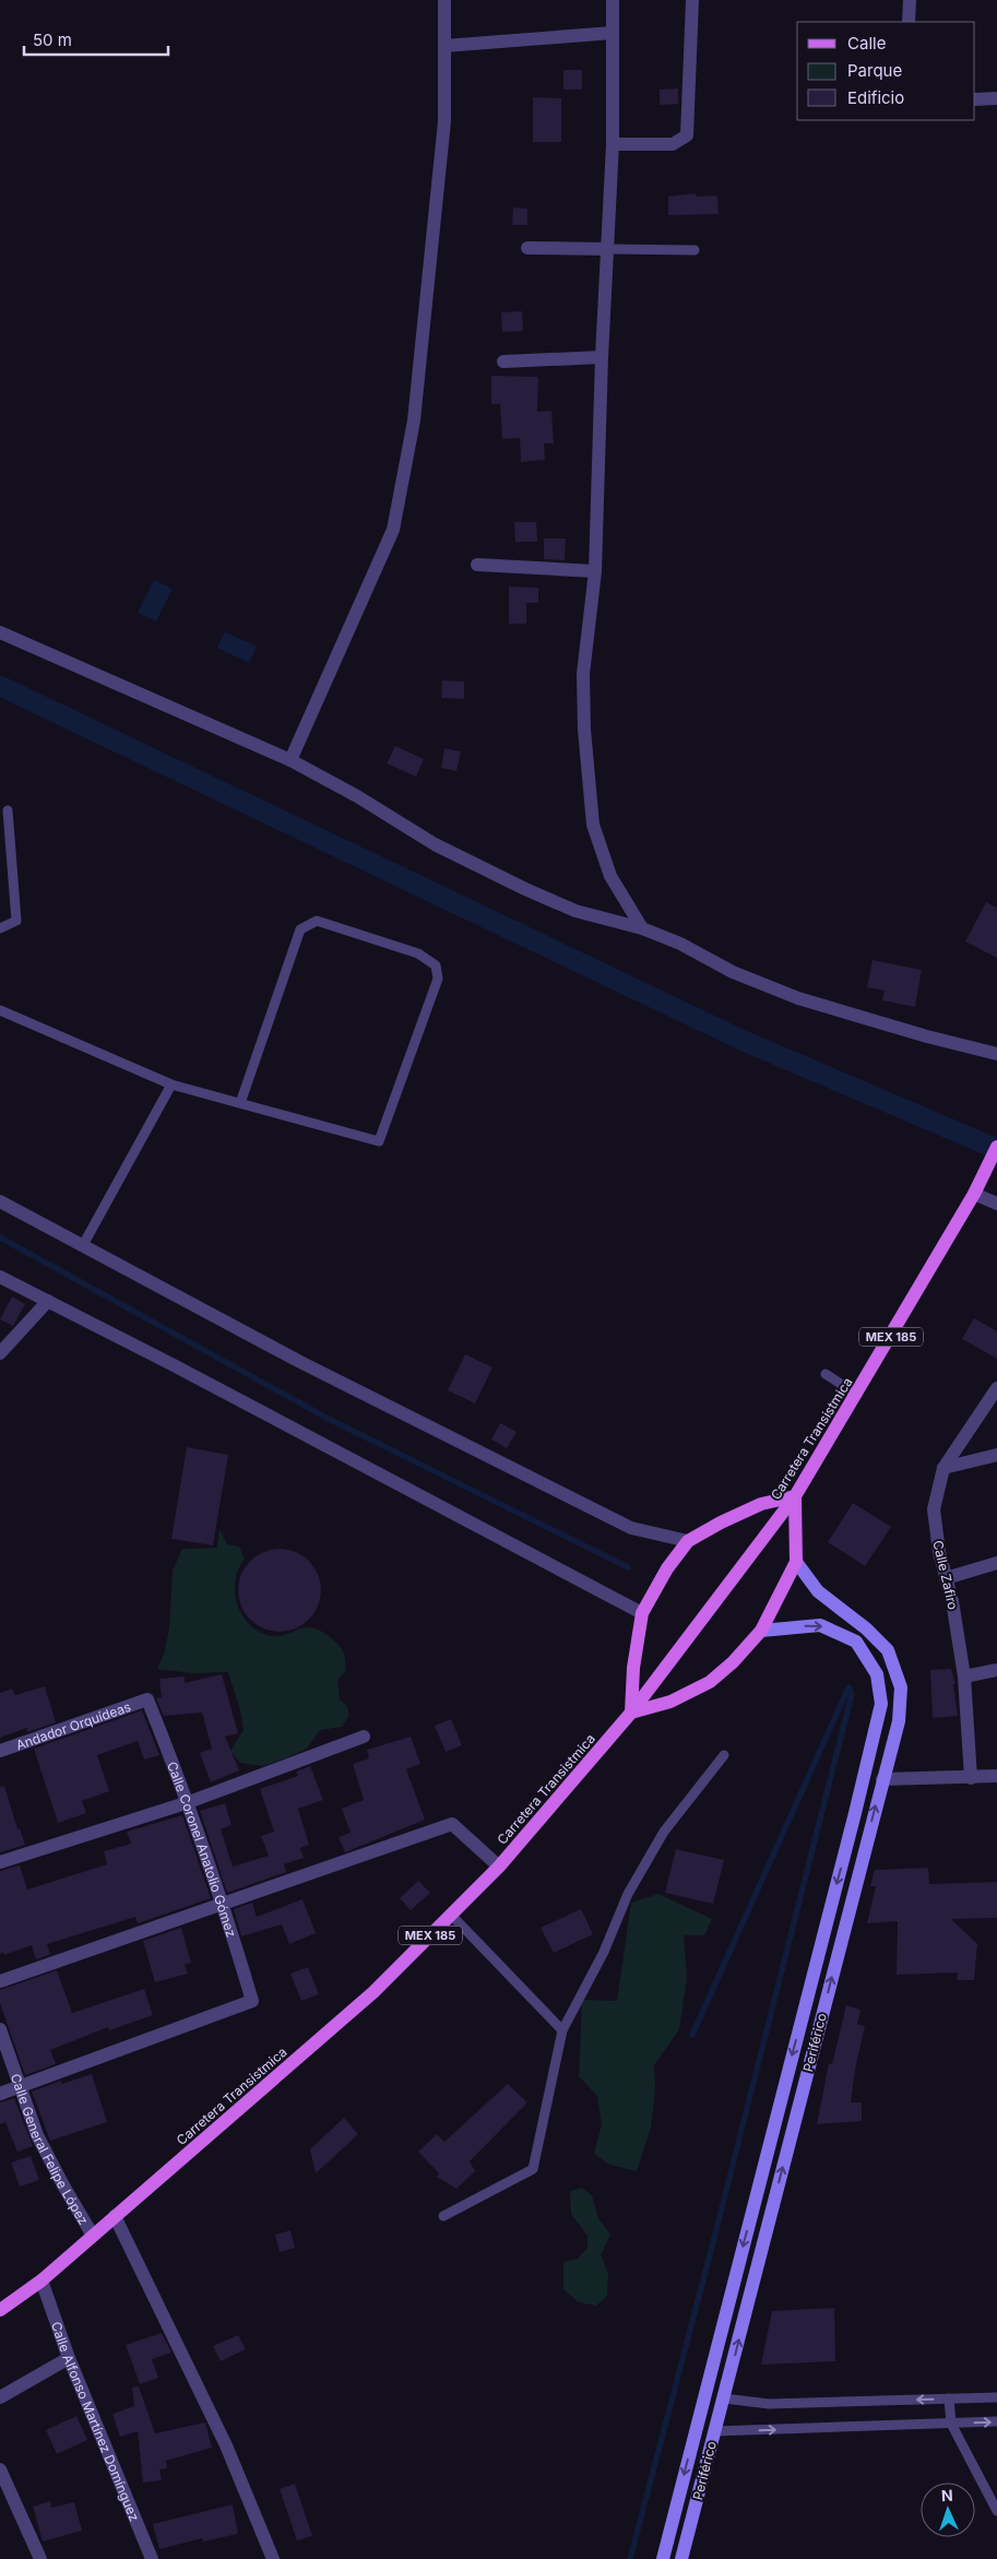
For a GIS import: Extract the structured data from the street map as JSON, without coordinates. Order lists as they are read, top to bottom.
{
  "streets": {
    "main road": ["MEX 185", "Carretera Transistmica", "Periférico"],
    "street": [
      "Calle Zafiro",
      "Andador Orquídeas",
      "Calle Coronel Anatolio Gómez",
      "Calle General Felipe López",
      "Calle Alfonso Martínez Domínguez"
    ]
  },
  "crossings": [
    ["Carretera Transistmica", "Calle General Felipe López"],
    ["Carretera Transistmica", "Calle Alfonso Martínez Domínguez"],
    ["Andador Orquídeas", "Calle Coronel Anatolio Gómez"],
    ["Calle Coronel Anatolio Gómez", "Calle General Felipe López"]
  ],
  "legend": ["Calle", "Parque", "Edificio"],
  "scale_bar": "50 m",
  "north": "top"
}
